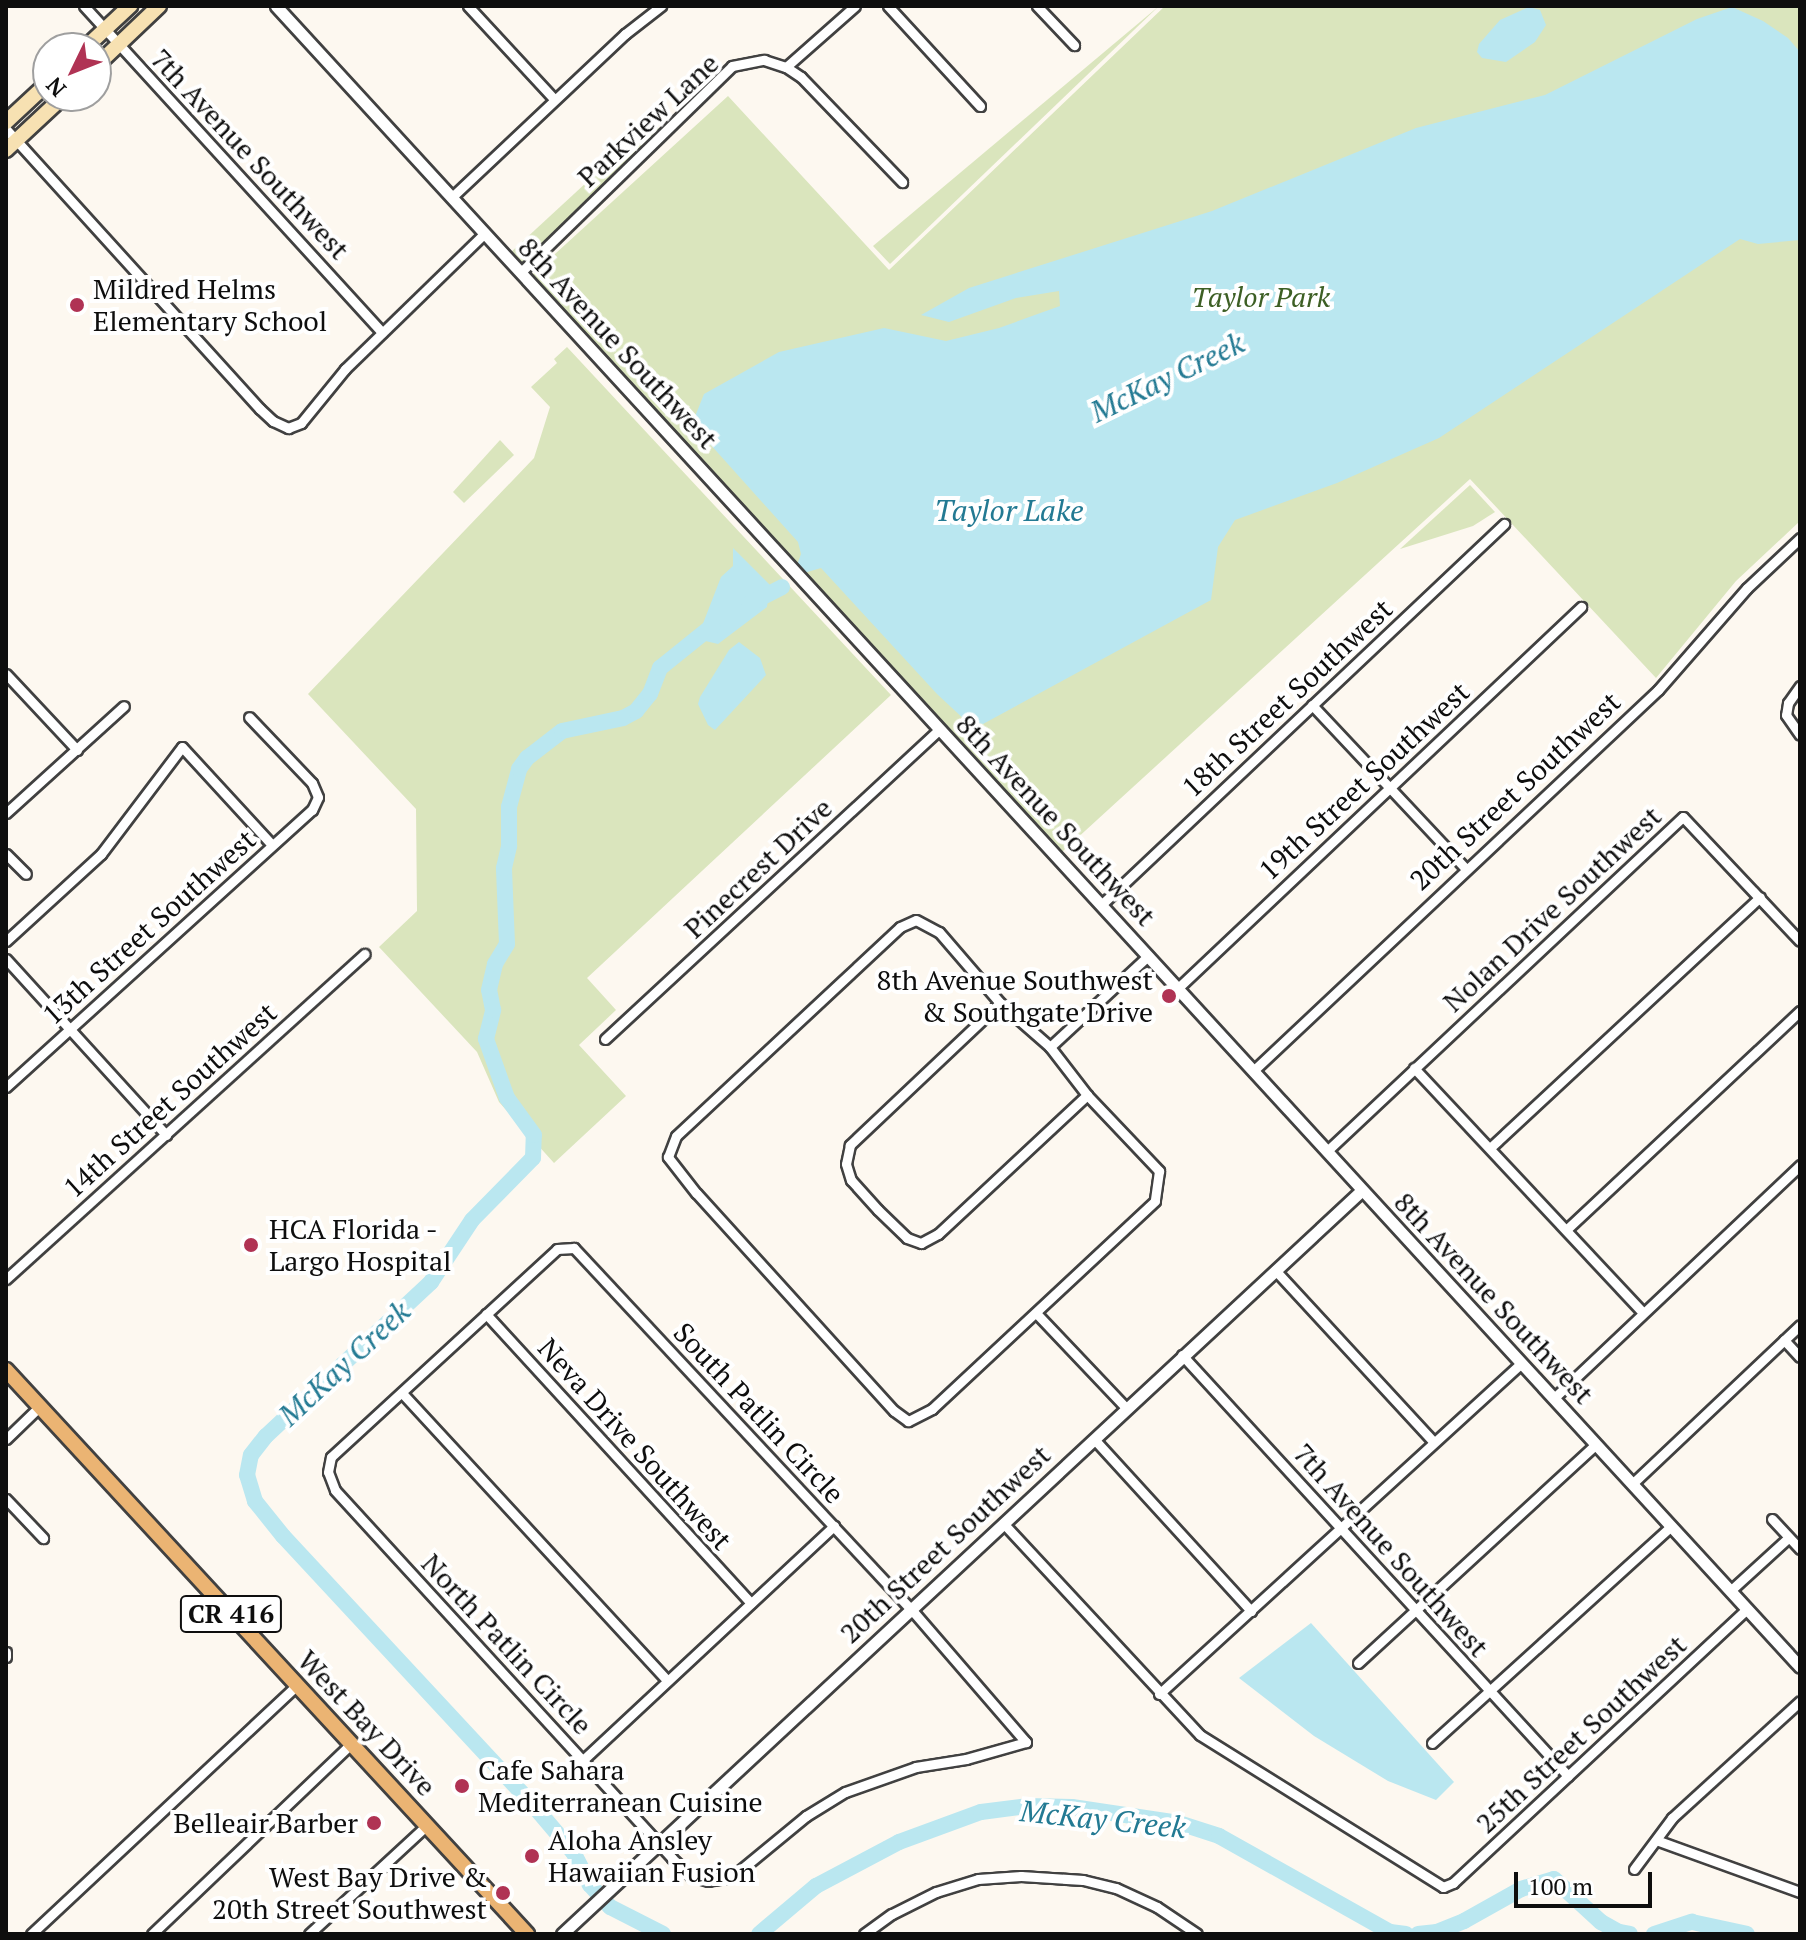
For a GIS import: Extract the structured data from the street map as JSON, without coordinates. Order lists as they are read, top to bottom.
{
  "streets": {
    "main road": ["CR 416", "West Bay Drive"],
    "street": [
      "Parkview Lane",
      "7th Avenue Southwest",
      "8th Avenue Southwest",
      "18th Street Southwest",
      "19th Street Southwest",
      "20th Street Southwest",
      "Pinecrest Drive",
      "Nolan Drive Southwest",
      "13th Street Southwest",
      "14th Street Southwest",
      "South Patlin Circle",
      "Neva Drive Southwest",
      "North Patlin Circle",
      "25th Street Southwest"
    ]
  },
  "crossings": [
    ["Parkview Lane", "8th Avenue Southwest"],
    ["7th Avenue Southwest", "20th Street Southwest"],
    ["7th Avenue Southwest", "25th Street Southwest"],
    ["8th Avenue Southwest", "18th Street Southwest"],
    ["8th Avenue Southwest", "19th Street Southwest"],
    ["8th Avenue Southwest", "20th Street Southwest"],
    ["8th Avenue Southwest", "Pinecrest Drive"],
    ["8th Avenue Southwest", "Nolan Drive Southwest"],
    ["8th Avenue Southwest", "25th Street Southwest"],
    ["20th Street Southwest", "South Patlin Circle"],
    ["20th Street Southwest", "North Patlin Circle"],
    ["South Patlin Circle", "Neva Drive Southwest"],
    ["South Patlin Circle", "North Patlin Circle"]
  ],
  "water": ["McKay Creek", "Taylor Lake"],
  "parks": ["Taylor Park"],
  "places": [
    "Mildred Helms Elementary School",
    "8th Avenue Southwest & Southgate Drive",
    "HCA Florida - Largo Hospital",
    "Cafe Sahara Mediterranean Cuisine",
    "Belleair Barber",
    "Aloha Ansley Hawaiian Fusion",
    "West Bay Drive & 20th Street Southwest"
  ],
  "scale_bar": "100 m",
  "north": "bottom left"
}
